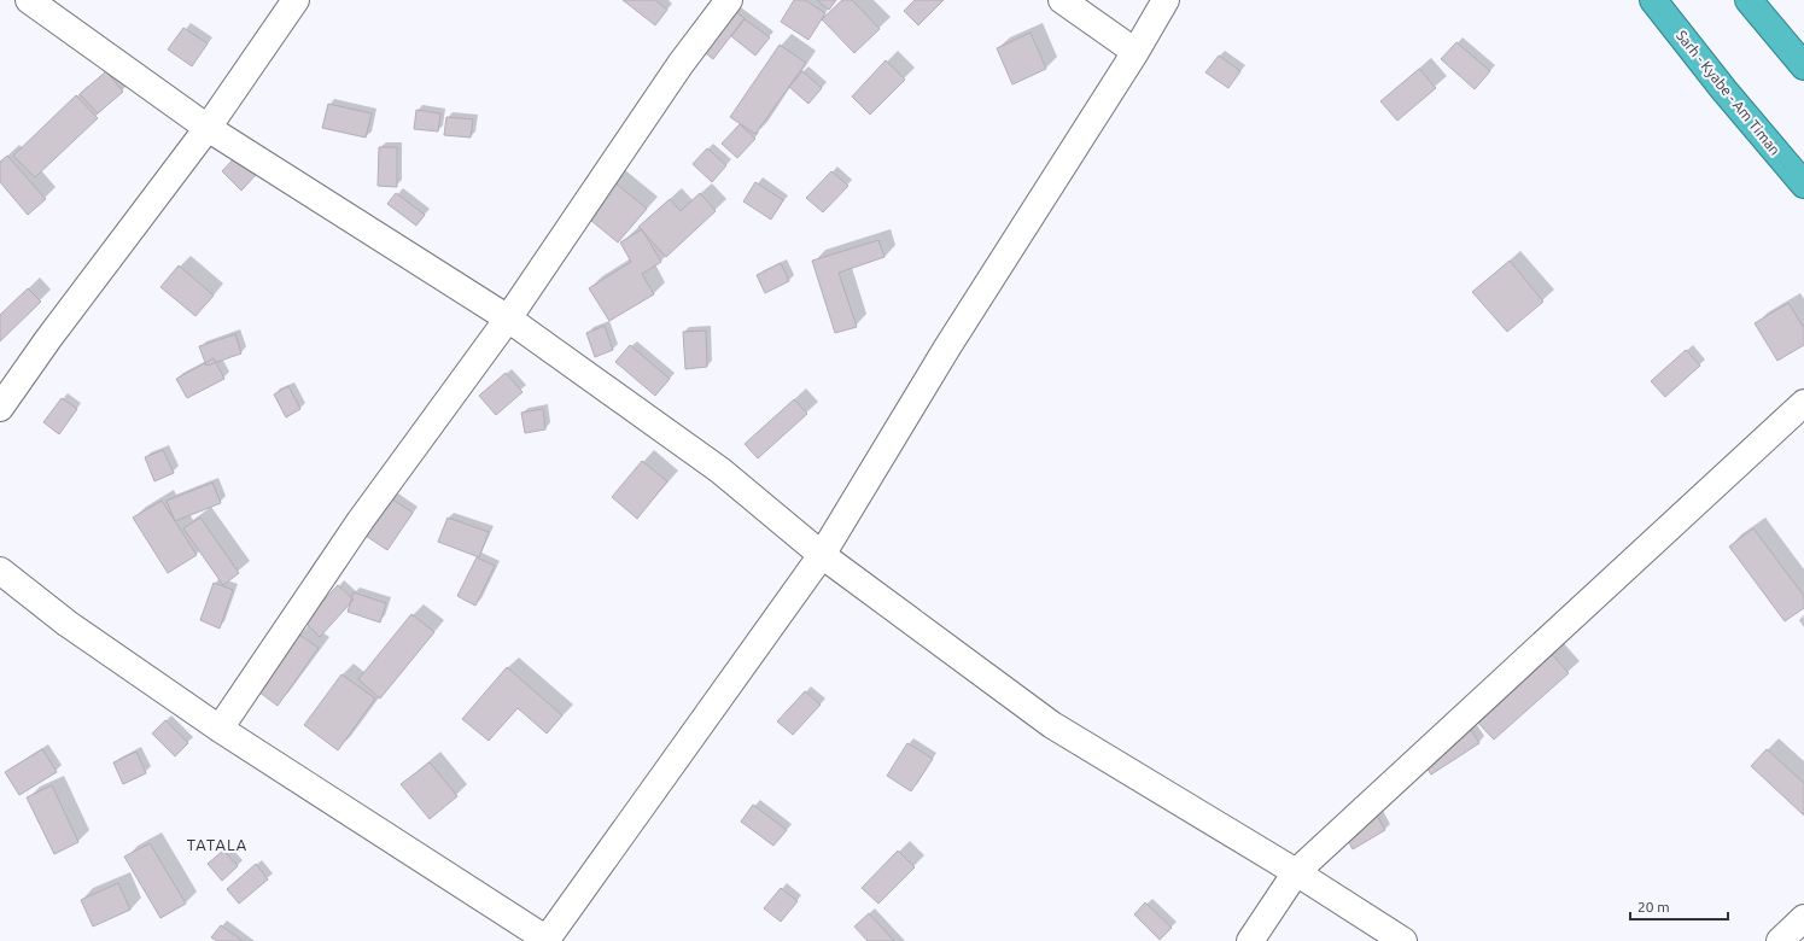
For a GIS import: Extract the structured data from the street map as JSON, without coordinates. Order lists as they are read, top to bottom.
{
  "streets": {
    "highway": ["Sarh - Kyabe - Am Timan"]
  },
  "districts": ["TATALA"],
  "scale_bar": "20 m"
}
